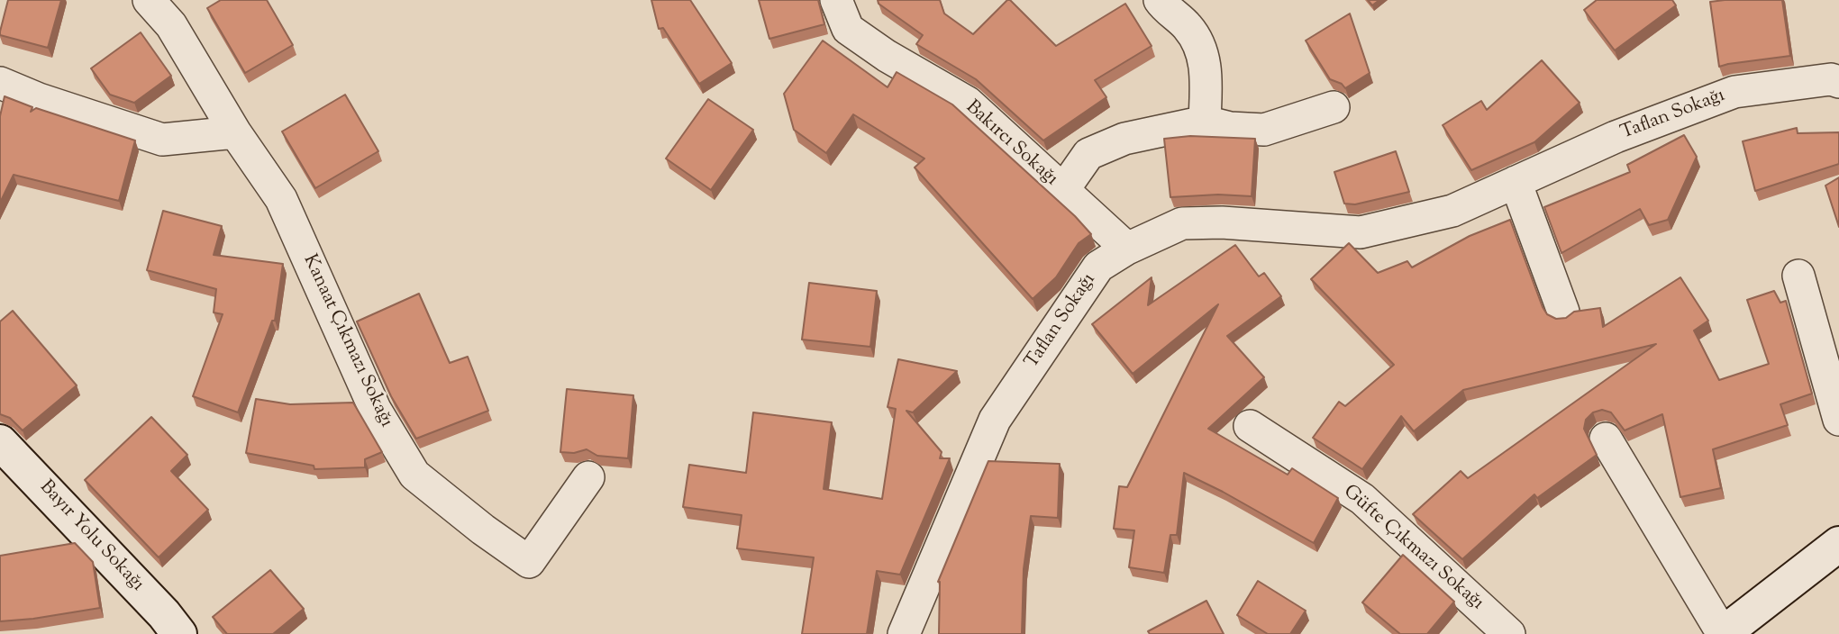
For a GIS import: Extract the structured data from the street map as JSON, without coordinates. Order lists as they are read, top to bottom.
{
  "streets": {
    "street": [
      "Taflan Sokağı",
      "Bakırcı Sokağı",
      "Kanaat Çıkmazı Sokağı",
      "Bayır Yolu Sokağı",
      "Güfte Çıkmazı Sokağı"
    ]
  },
  "crossings": [
    ["Taflan Sokağı", "Bakırcı Sokağı"]
  ]
}
